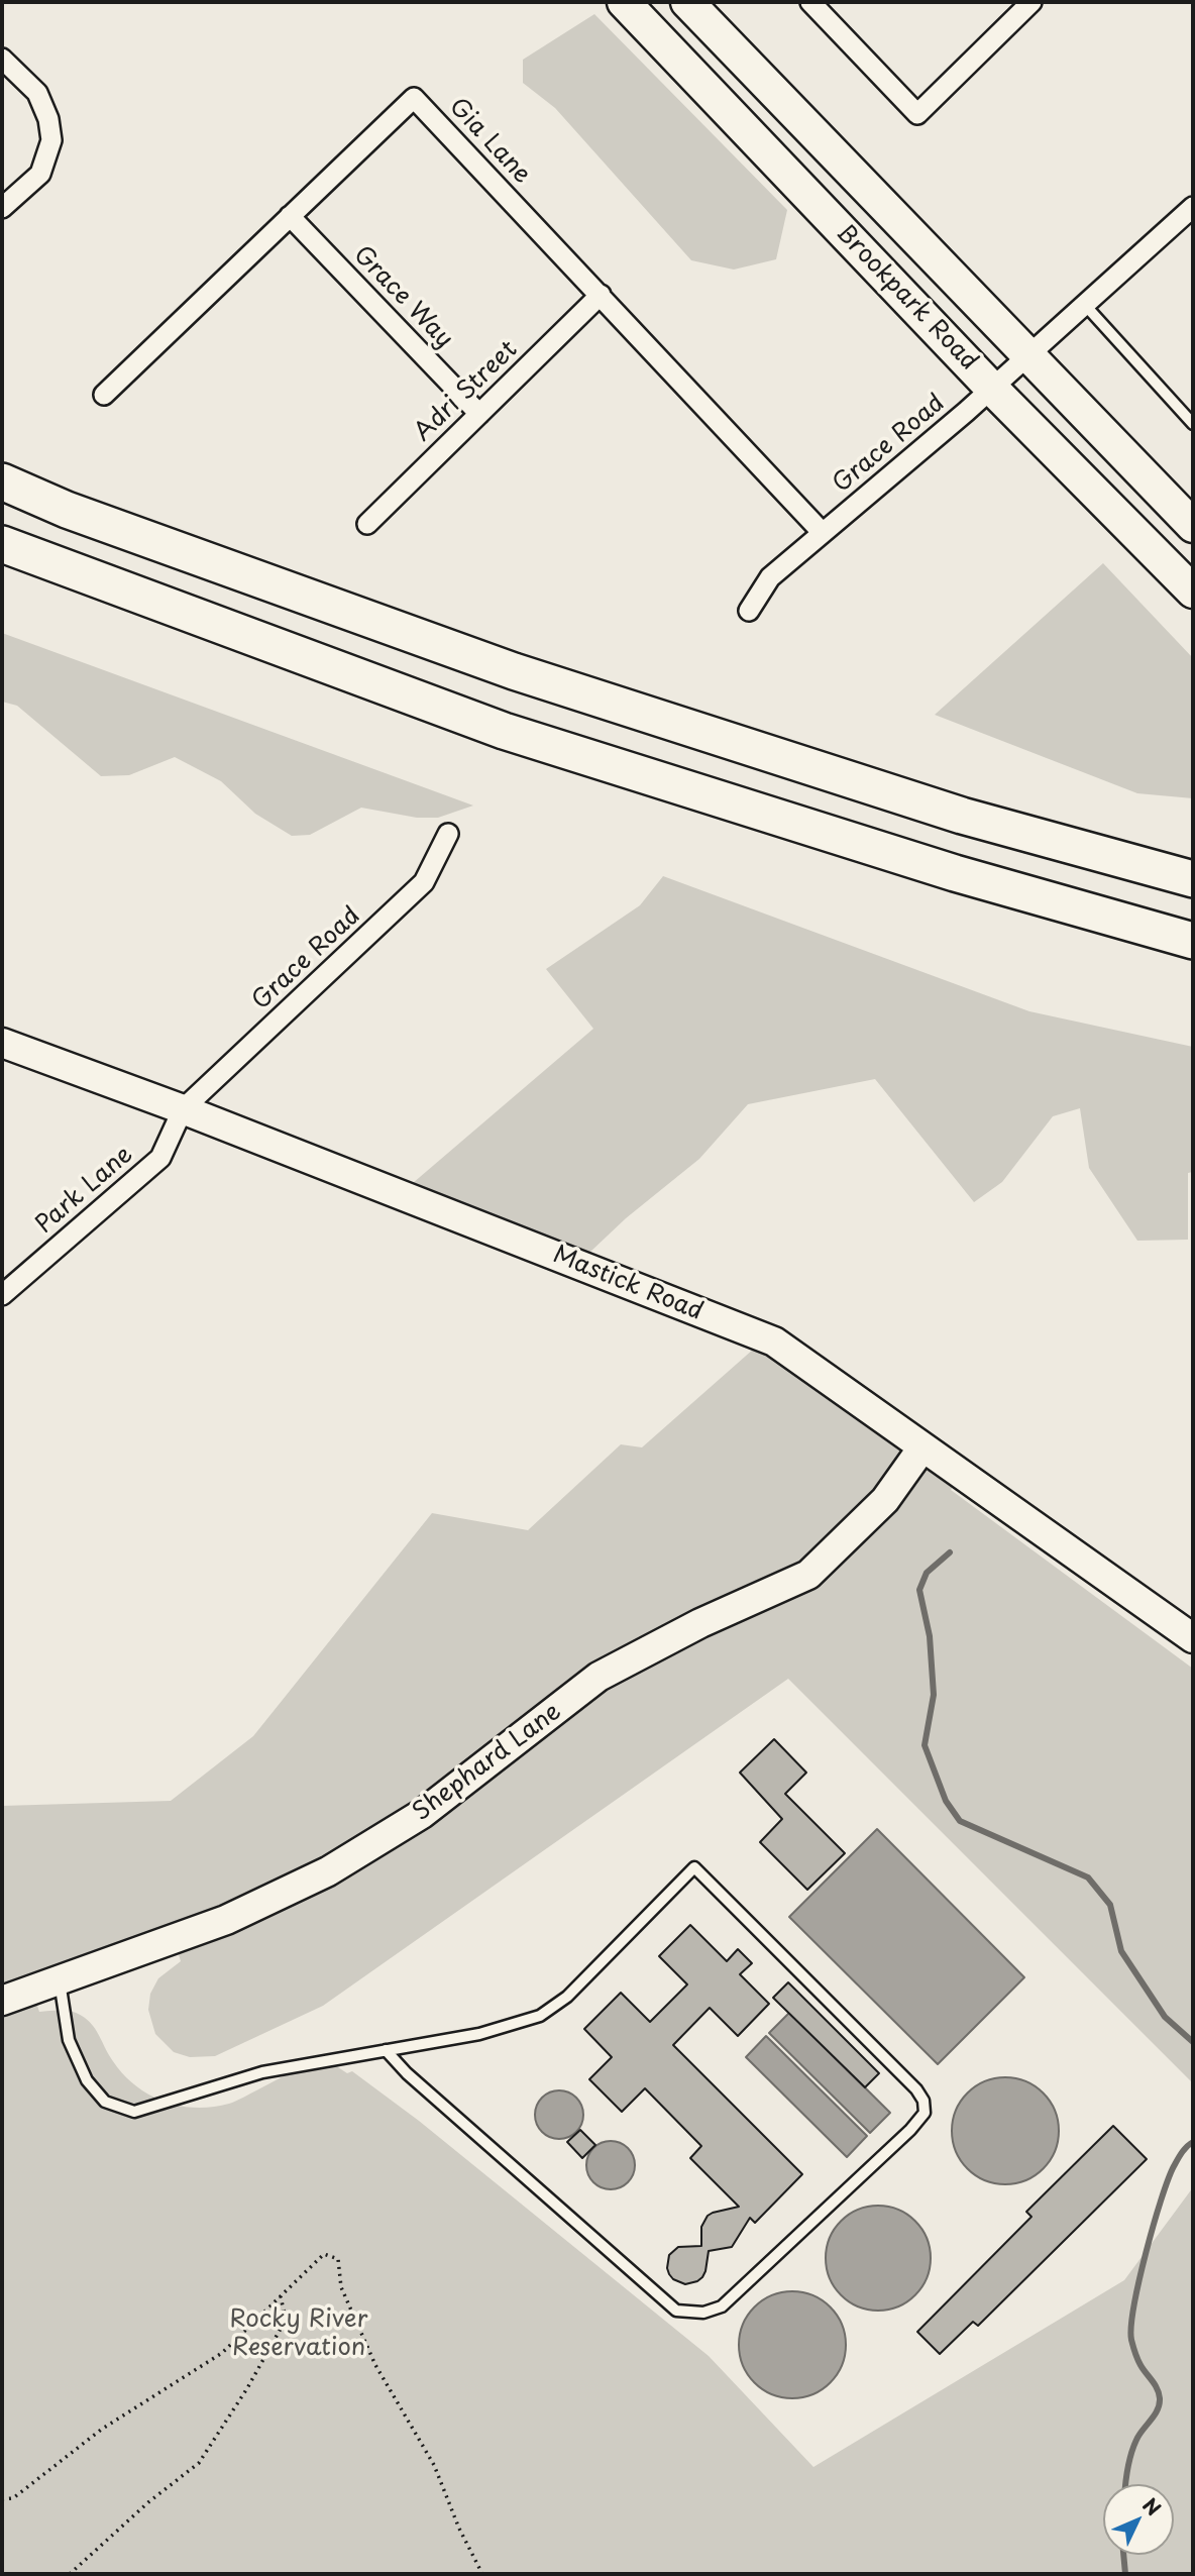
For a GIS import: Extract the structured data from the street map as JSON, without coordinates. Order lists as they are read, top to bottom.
{
  "streets": {
    "main road": ["Brookpark Road"],
    "street": [
      "Gia Lane",
      "Grace Way",
      "Adri Street",
      "Grace Road",
      "Park Lane",
      "Mastick Road",
      "Shephard Lane"
    ]
  },
  "crossings": [
    ["Gia Lane", "Grace Way"],
    ["Gia Lane", "Adri Street"],
    ["Gia Lane", "Grace Road"],
    ["Grace Way", "Adri Street"],
    ["Brookpark Road", "Grace Road"],
    ["Grace Road", "Park Lane"],
    ["Grace Road", "Mastick Road"],
    ["Park Lane", "Mastick Road"],
    ["Mastick Road", "Shephard Lane"]
  ],
  "parks": ["Rocky River Reservation"],
  "north": "top right"
}
